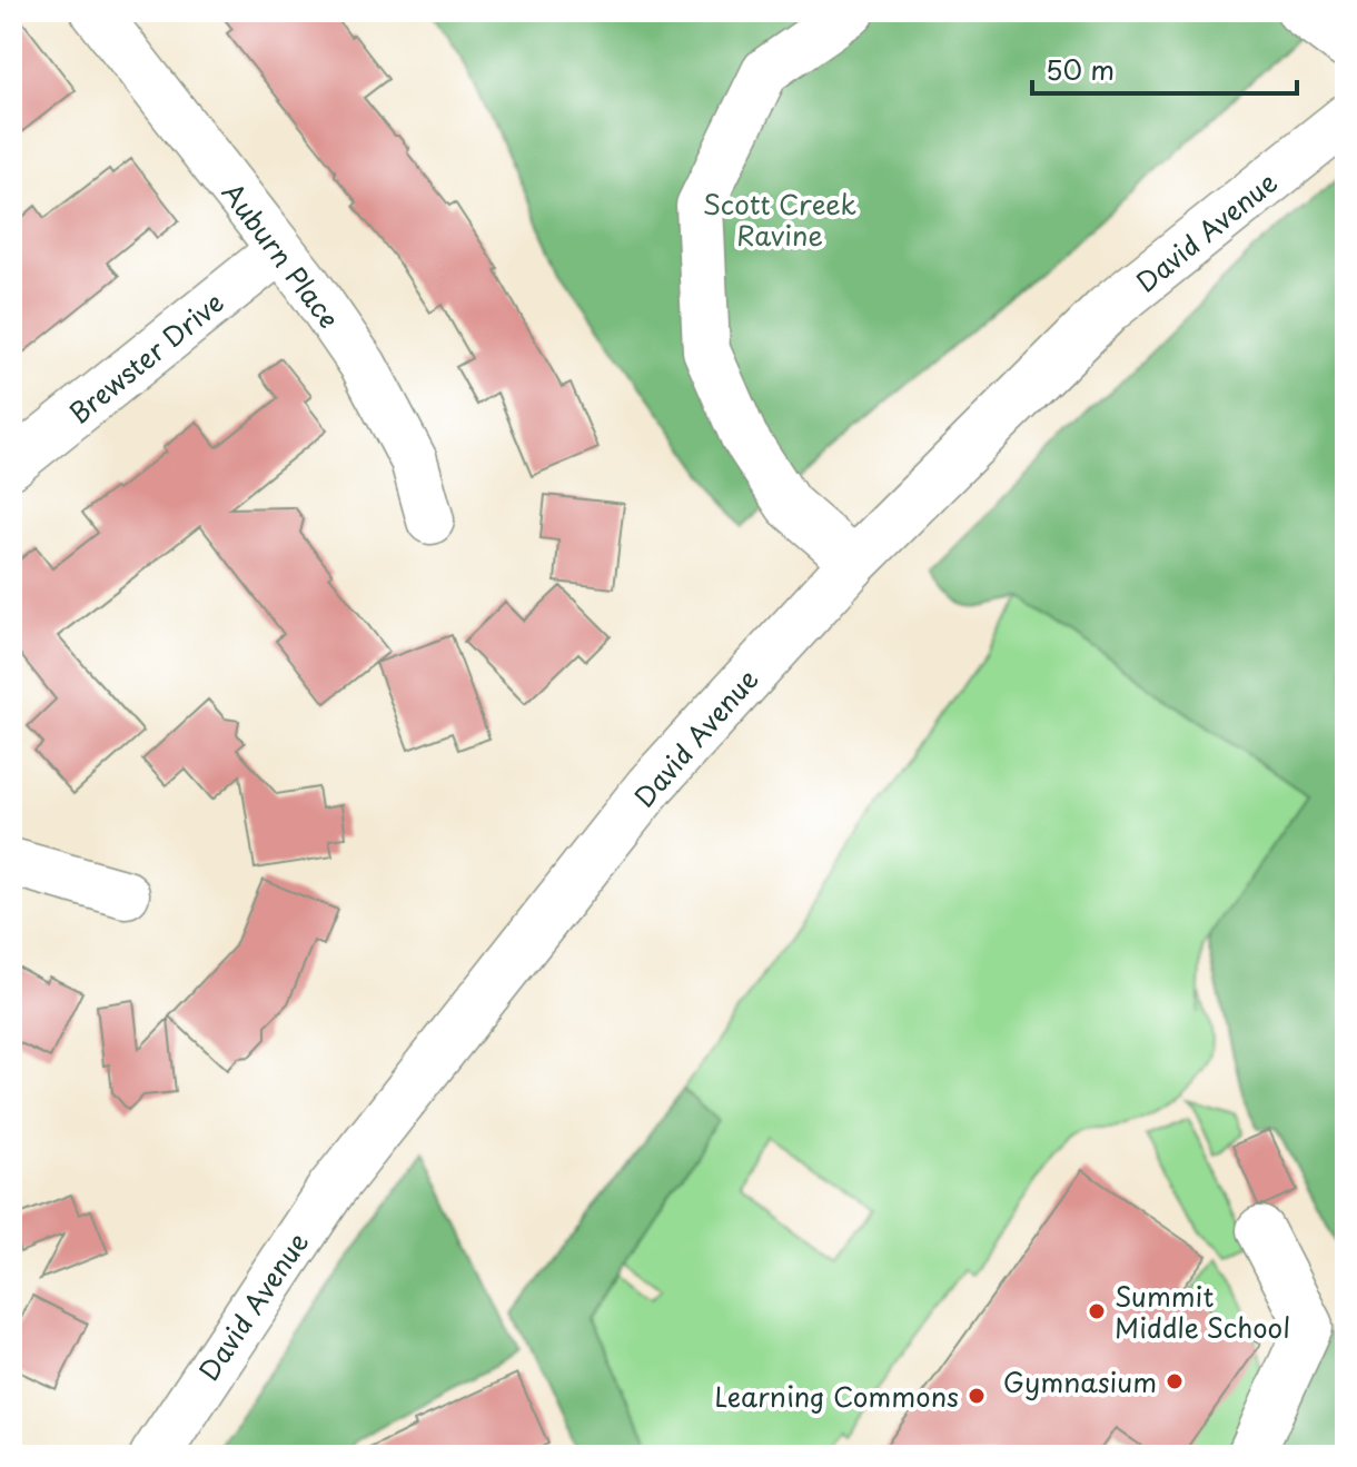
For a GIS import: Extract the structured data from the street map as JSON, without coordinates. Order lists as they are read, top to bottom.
{
  "streets": {
    "main road": ["David Avenue"],
    "street": ["Auburn Place", "Brewster Drive"]
  },
  "crossings": [
    ["Auburn Place", "Brewster Drive"]
  ],
  "parks": ["Scott Creek Ravine"],
  "places": ["Summit Middle School", "Gymnasium", "Learning Commons"],
  "scale_bar": "50 m"
}
